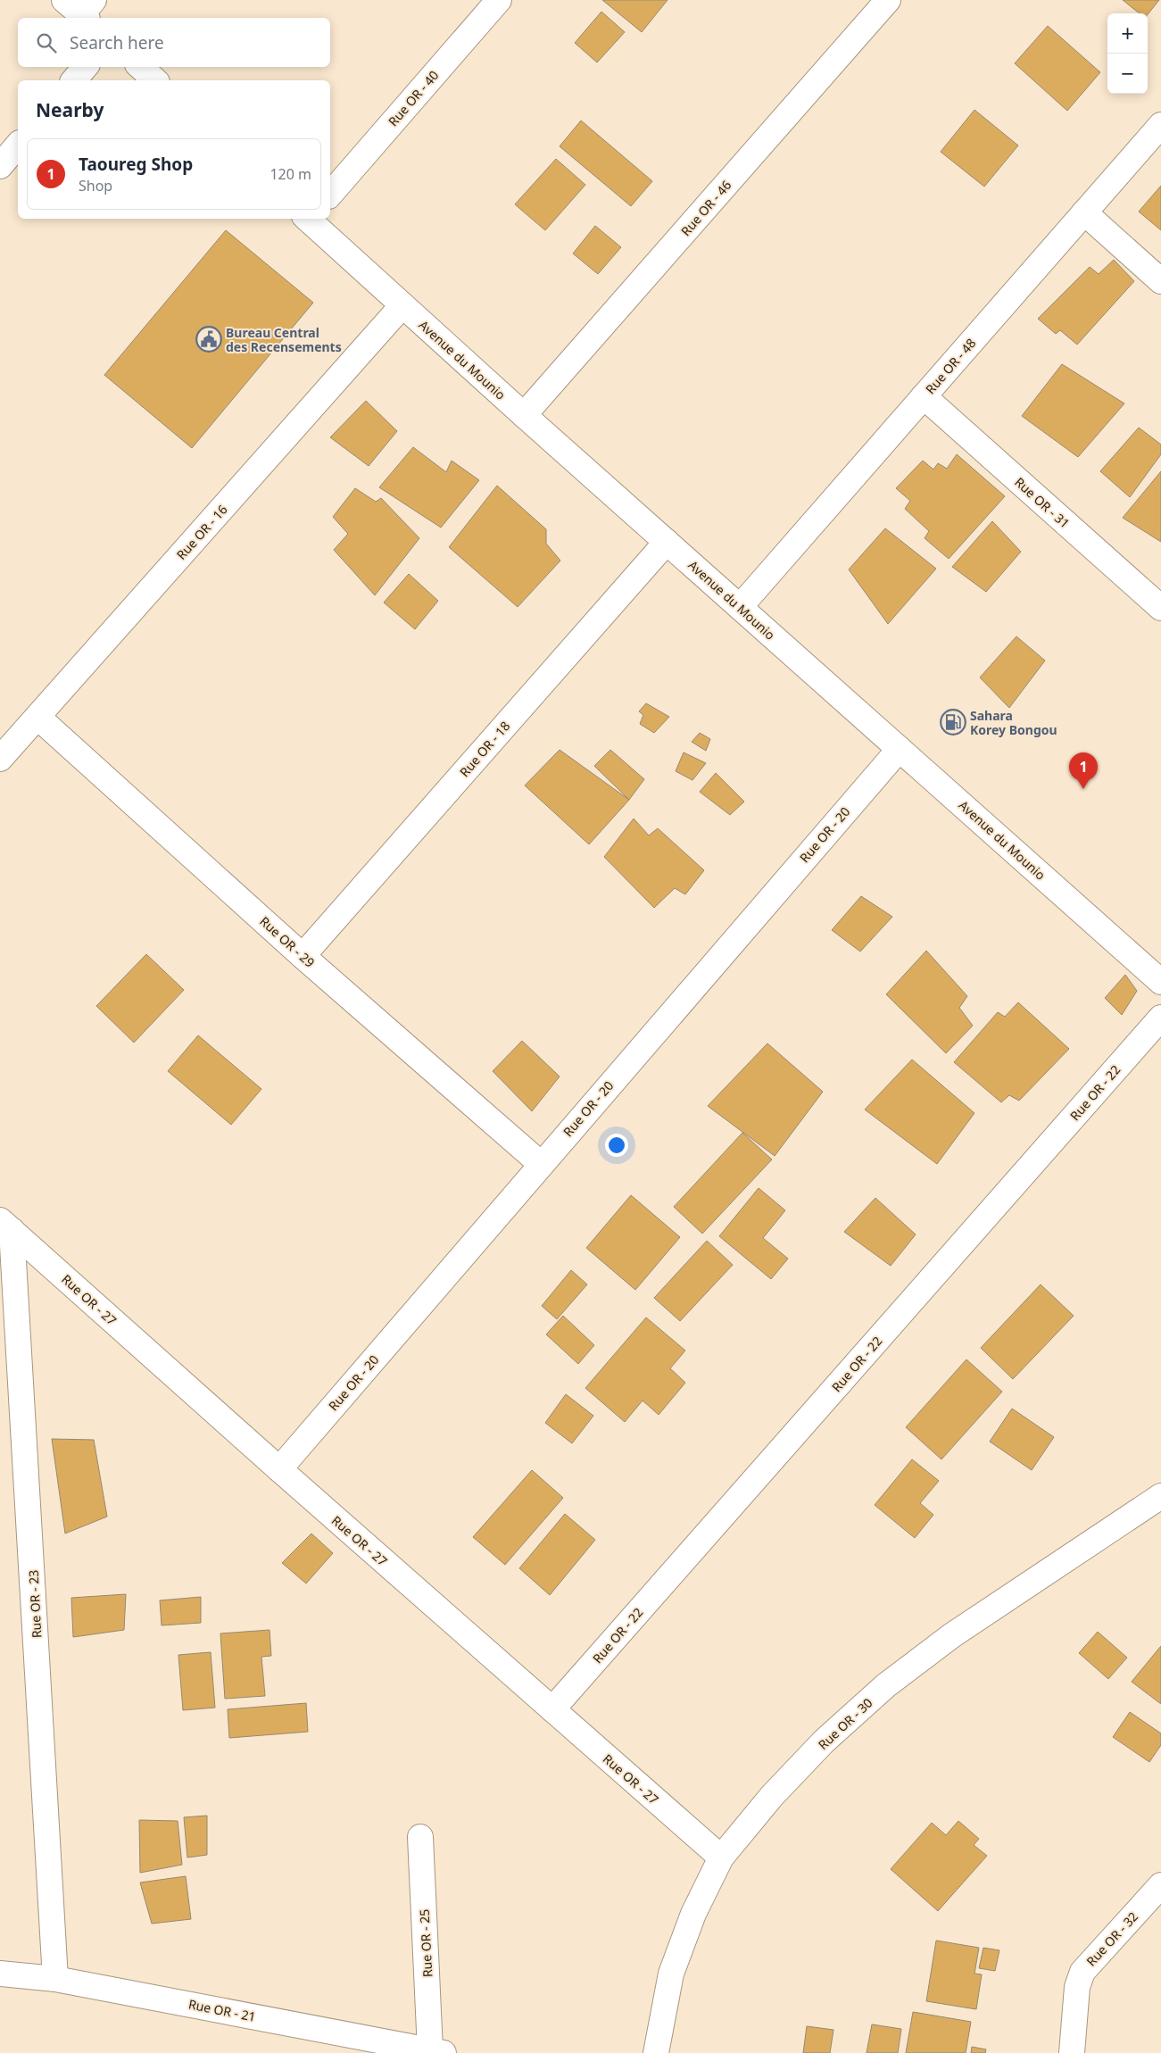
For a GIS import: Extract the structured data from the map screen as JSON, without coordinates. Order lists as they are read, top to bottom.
{
  "streets": {
    "street": [
      "Rue OR - 40",
      "Rue OR - 46",
      "Avenue du Mounio",
      "Rue OR - 48",
      "Rue OR - 31",
      "Rue OR - 16",
      "Rue OR - 18",
      "Rue OR - 20",
      "Rue OR - 29",
      "Rue OR - 22",
      "Rue OR - 27",
      "Rue OR - 23",
      "Rue OR - 30",
      "Rue OR - 32",
      "Rue OR - 25",
      "Rue OR - 21"
    ]
  },
  "crossings": [
    ["Rue OR - 46", "Avenue du Mounio"],
    ["Avenue du Mounio", "Rue OR - 48"],
    ["Avenue du Mounio", "Rue OR - 16"],
    ["Avenue du Mounio", "Rue OR - 18"],
    ["Avenue du Mounio", "Rue OR - 20"],
    ["Rue OR - 48", "Rue OR - 31"],
    ["Rue OR - 16", "Rue OR - 29"],
    ["Rue OR - 18", "Rue OR - 29"],
    ["Rue OR - 20", "Rue OR - 29"],
    ["Rue OR - 20", "Rue OR - 27"],
    ["Rue OR - 22", "Rue OR - 27"],
    ["Rue OR - 27", "Rue OR - 23"],
    ["Rue OR - 27", "Rue OR - 30"],
    ["Rue OR - 23", "Rue OR - 21"],
    ["Rue OR - 25", "Rue OR - 21"]
  ],
  "places": {
    "public building": ["Bureau Central des Recensements"],
    "fuel station": ["Sahara Korey Bongou"]
  },
  "page": {
    "map_buttons": ["+", "−"],
    "search": "Search here",
    "heading": "Nearby",
    "list": [
      {
        "mark": "1",
        "name": "Taoureg Shop",
        "note": "Shop",
        "value": "120 m"
      }
    ],
    "pins": "1"
  }
}
